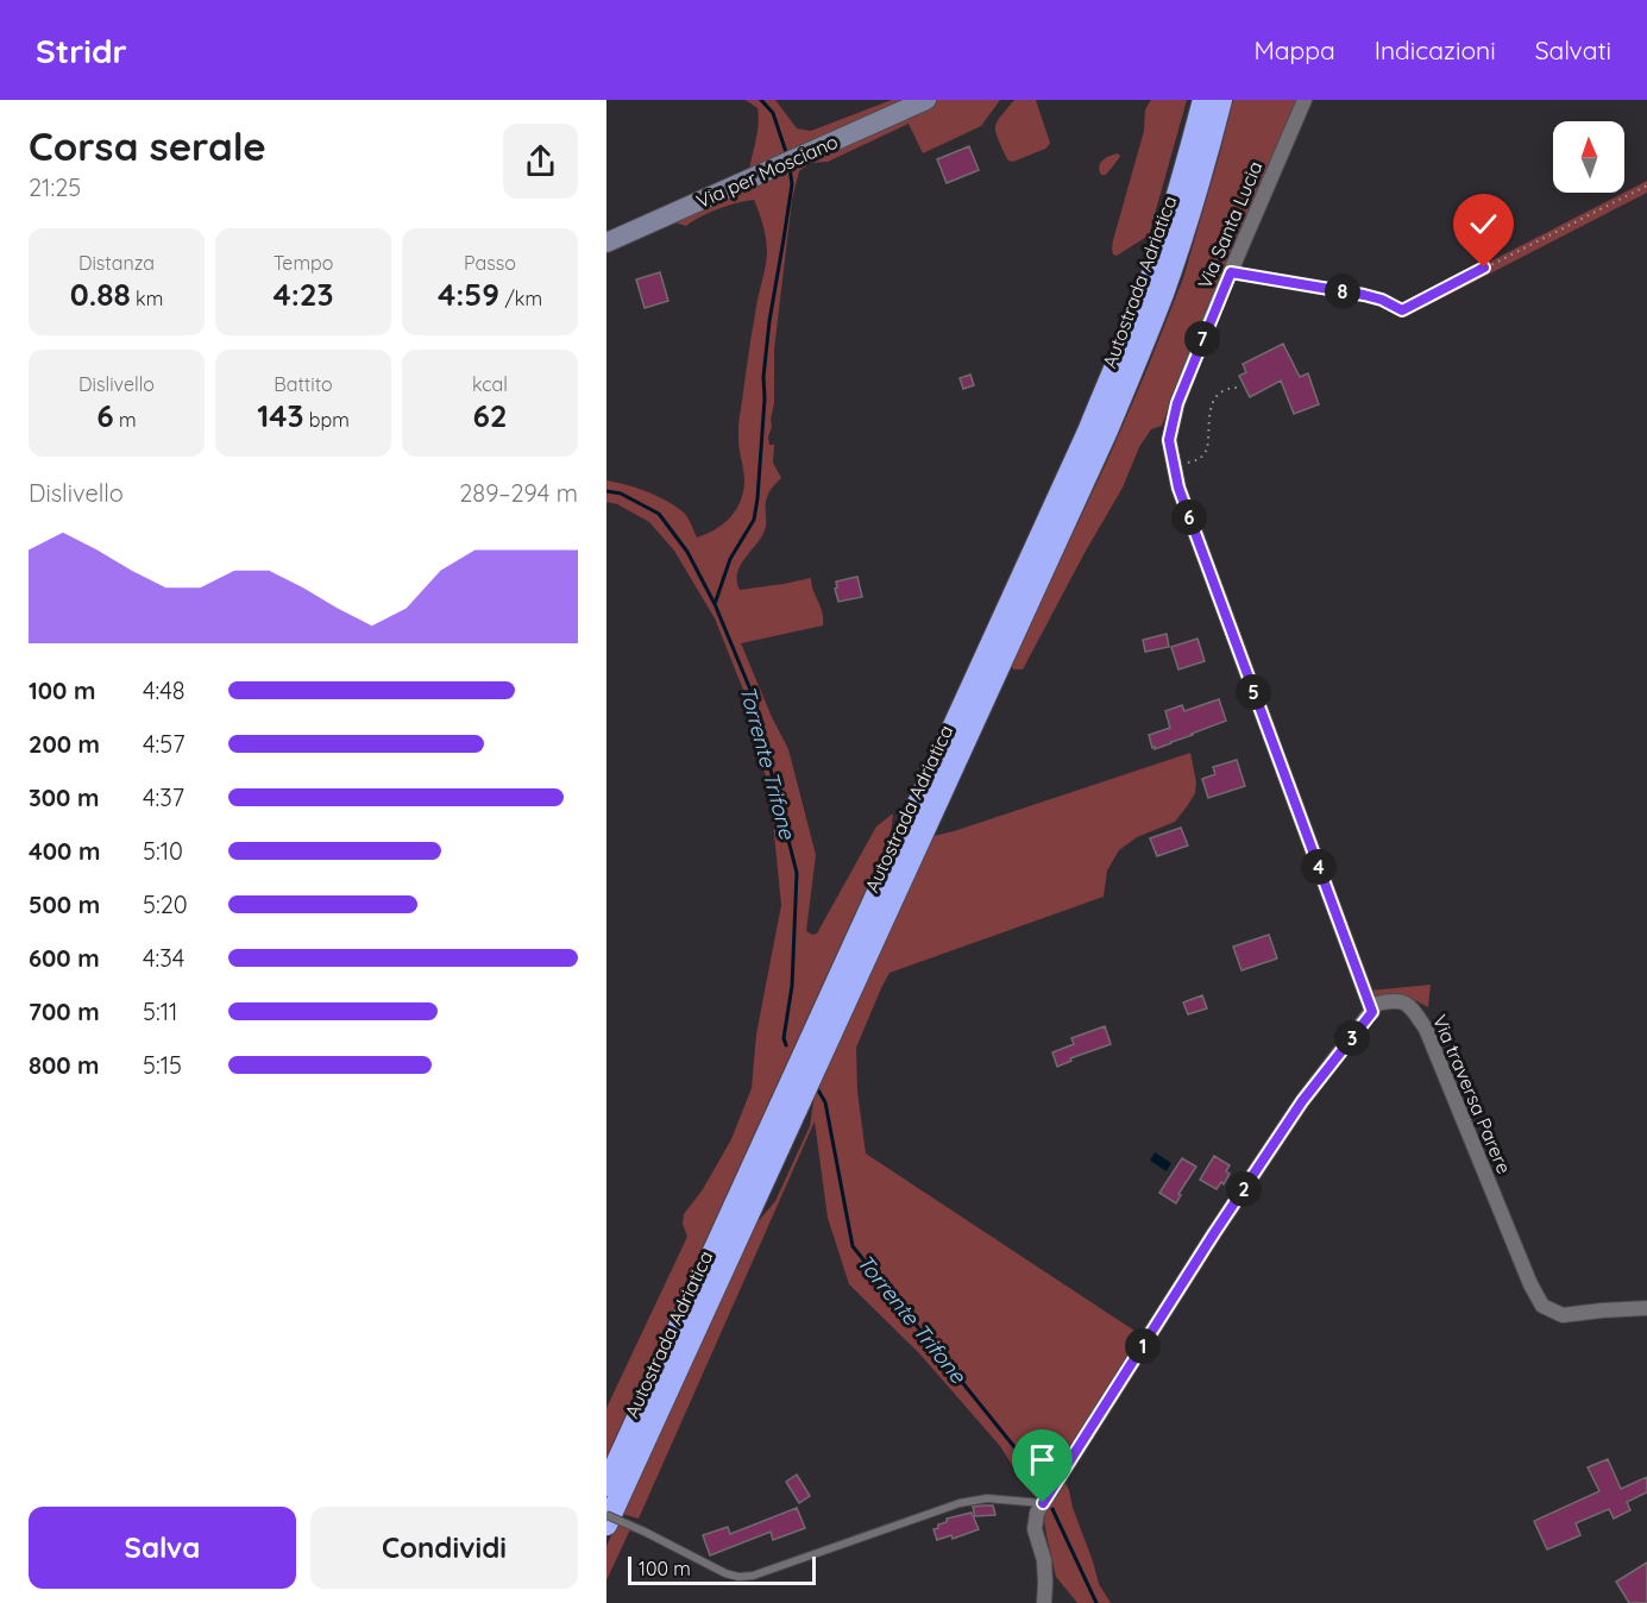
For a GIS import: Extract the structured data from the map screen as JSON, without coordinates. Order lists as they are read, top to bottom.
{
  "streets": {
    "highway": ["Autostrada Adriatica"],
    "main road": ["Via per Mosciano"],
    "street": ["Via Santa Lucia", "Via traversa Parere"]
  },
  "crossings": [
    ["Via Santa Lucia", "Via traversa Parere"]
  ],
  "water": ["Torrente Trifone"],
  "scale_bar": "100 m",
  "north": "top",
  "page": {
    "header": "Stridr",
    "nav": ["Mappa", "Indicazioni", "Salvati"],
    "heading": ["Corsa serale", "21:25"],
    "stats": [
      ["Distanza", "0.88 km"],
      ["Tempo", "4:23"],
      ["Passo", "4:59 /km"],
      ["Dislivello", "6 m"],
      ["Battito", "143 bpm"],
      ["kcal", "62"]
    ],
    "pins": [
      "8",
      "7",
      "6",
      "5",
      "4",
      "3",
      "2",
      "1"
    ],
    "chart": ["Dislivello", "289–294 m"],
    "list": [
      {
        "name": "100 m",
        "note": "4:48"
      },
      {
        "name": "200 m",
        "note": "4:57"
      },
      {
        "name": "300 m",
        "note": "4:37"
      },
      {
        "name": "400 m",
        "note": "5:10"
      },
      {
        "name": "500 m",
        "note": "5:20"
      },
      {
        "name": "600 m",
        "note": "4:34"
      },
      {
        "name": "700 m",
        "note": "5:11"
      },
      {
        "name": "800 m",
        "note": "5:15"
      }
    ],
    "buttons": ["Salva", "Condividi"],
    "scale": "100 m"
  }
}
